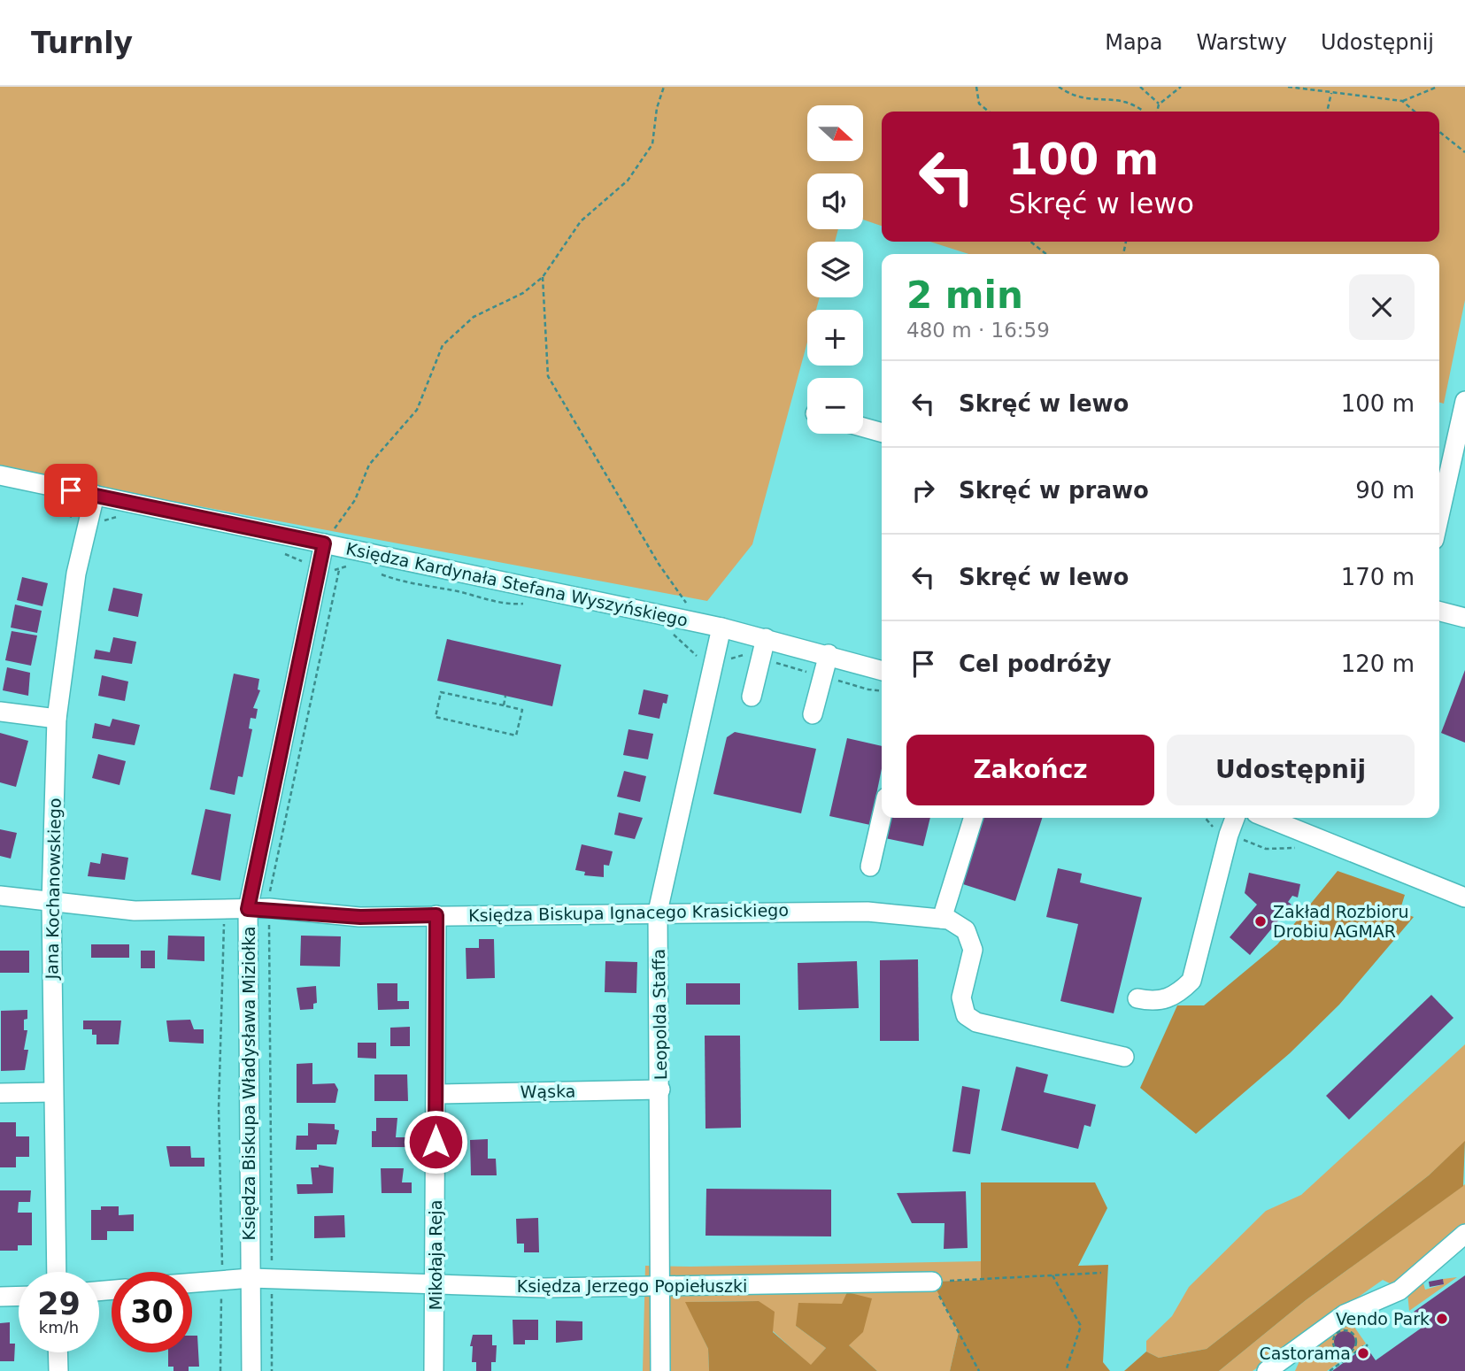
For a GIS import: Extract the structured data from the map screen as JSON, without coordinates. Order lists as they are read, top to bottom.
{
  "streets": {
    "street": [
      "Księdza Kardynała Stefana Wyszyńskiego",
      "Jana Kochanowskiego",
      "Księdza Biskupa Ignacego Krasickiego",
      "Leopolda Staffa",
      "Księdza Biskupa Władysława Miziołka",
      "Wąska",
      "Mikołaja Reja",
      "Księdza Jerzego Popiełuszki"
    ]
  },
  "crossings": [
    ["Księdza Kardynała Stefana Wyszyńskiego", "Jana Kochanowskiego"],
    ["Księdza Kardynała Stefana Wyszyńskiego", "Leopolda Staffa"],
    ["Księdza Kardynała Stefana Wyszyńskiego", "Księdza Biskupa Władysława Miziołka"],
    ["Jana Kochanowskiego", "Księdza Biskupa Ignacego Krasickiego"],
    ["Księdza Biskupa Ignacego Krasickiego", "Leopolda Staffa"],
    ["Księdza Biskupa Ignacego Krasickiego", "Księdza Biskupa Władysława Miziołka"],
    ["Księdza Biskupa Ignacego Krasickiego", "Mikołaja Reja"],
    ["Leopolda Staffa", "Wąska"],
    ["Leopolda Staffa", "Księdza Jerzego Popiełuszki"],
    ["Księdza Biskupa Władysława Miziołka", "Księdza Jerzego Popiełuszki"],
    ["Wąska", "Mikołaja Reja"],
    ["Mikołaja Reja", "Księdza Jerzego Popiełuszki"]
  ],
  "places": ["Zakład Rozbioru Drobiu AGMAR", "Vendo Park", "Castorama"],
  "north": "right",
  "page": {
    "header": "Turnly",
    "nav": ["Mapa", "Warstwy", "Udostępnij"],
    "map_buttons": ["+", "−"],
    "turn": ["100 m", "Skręć w lewo"],
    "heading": ["2 min", "480 m · 16:59"],
    "list": [
      {
        "name": "Skręć w lewo",
        "value": "100 m"
      },
      {
        "name": "Skręć w prawo",
        "value": "90 m"
      },
      {
        "name": "Skręć w lewo",
        "value": "170 m"
      },
      {
        "name": "Cel podróży",
        "value": "120 m"
      }
    ],
    "buttons": ["Zakończ", "Udostępnij"],
    "speed": "29 km/h",
    "limit": "30"
  }
}
